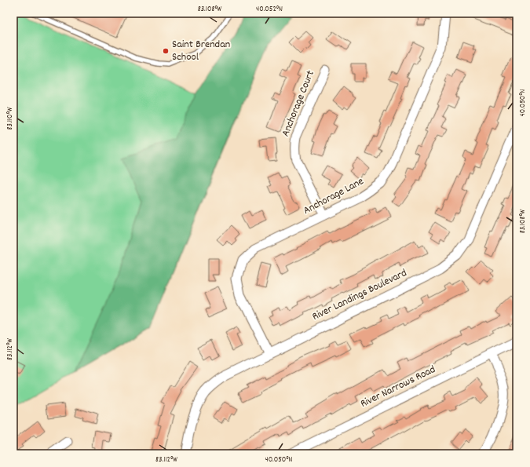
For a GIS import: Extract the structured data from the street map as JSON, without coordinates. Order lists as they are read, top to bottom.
{
  "streets": {
    "street": [
      "Anchorage Court",
      "Anchorage Lane",
      "River Landings Boulevard",
      "River Narrows Road"
    ]
  },
  "crossings": [
    ["Anchorage Court", "Anchorage Lane"],
    ["Anchorage Lane", "River Landings Boulevard"]
  ],
  "places": ["Saint Brendan School"],
  "coordinates": [
    "83.108°W",
    "40.052°N",
    "40.050°N",
    "83.110°W",
    "83.112°W"
  ]
}
